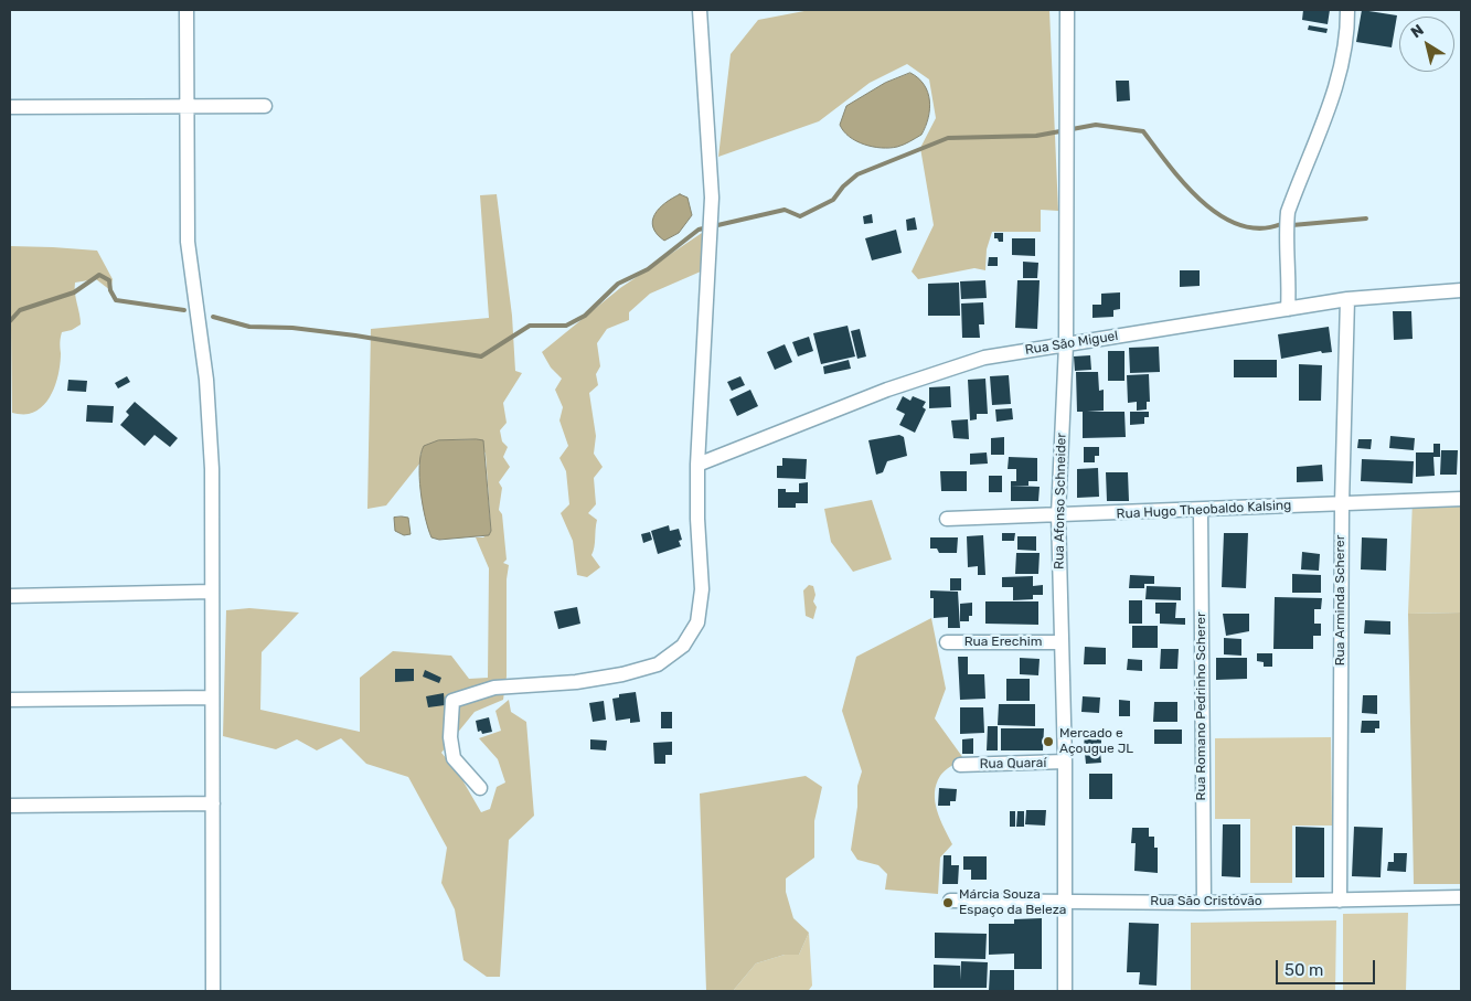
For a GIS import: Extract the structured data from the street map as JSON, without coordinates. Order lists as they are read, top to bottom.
{
  "streets": {
    "street": [
      "Rua São Miguel",
      "Rua Afonso Schneider",
      "Rua Hugo Theobaldo Kalsing",
      "Rua Arminda Scherer",
      "Rua Erechim",
      "Rua Romano Pedrinho Scherer",
      "Rua Quaraí",
      "Rua São Cristóvão"
    ]
  },
  "crossings": [
    ["Rua São Miguel", "Rua Afonso Schneider"],
    ["Rua São Miguel", "Rua Arminda Scherer"],
    ["Rua Afonso Schneider", "Rua Hugo Theobaldo Kalsing"],
    ["Rua Afonso Schneider", "Rua Erechim"],
    ["Rua Afonso Schneider", "Rua Quaraí"],
    ["Rua Afonso Schneider", "Rua São Cristóvão"],
    ["Rua Hugo Theobaldo Kalsing", "Rua Arminda Scherer"],
    ["Rua Hugo Theobaldo Kalsing", "Rua Romano Pedrinho Scherer"],
    ["Rua Arminda Scherer", "Rua São Cristóvão"],
    ["Rua Romano Pedrinho Scherer", "Rua São Cristóvão"]
  ],
  "places": ["Mercado e Açougue JL", "Márcia Souza Espaço da Beleza"],
  "scale_bar": "50 m",
  "north": "top left"
}
